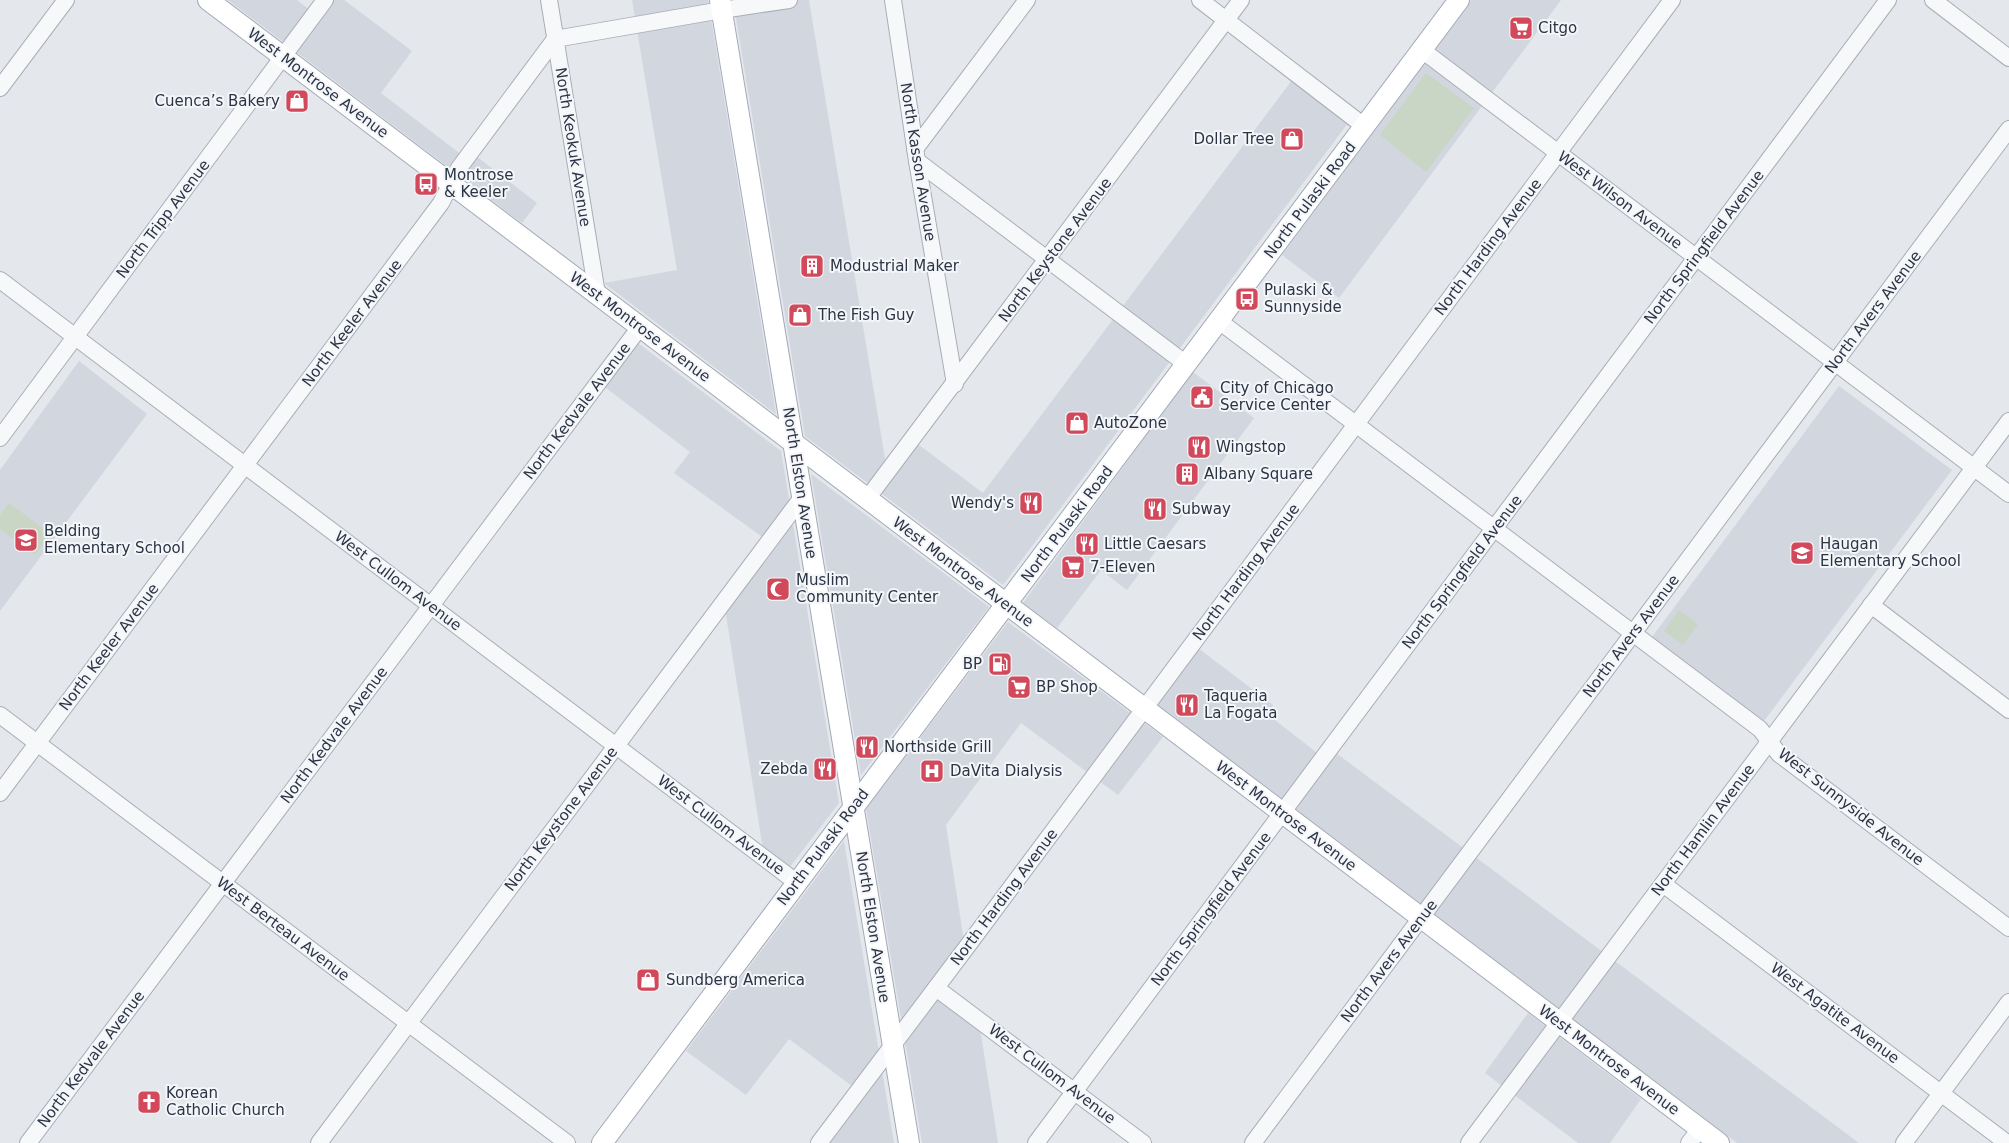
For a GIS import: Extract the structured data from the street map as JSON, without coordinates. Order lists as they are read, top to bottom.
{
  "streets": {
    "main road": ["West Montrose Avenue", "North Pulaski Road", "North Elston Avenue"],
    "street": [
      "North Keokuk Avenue",
      "North Kasson Avenue",
      "West Wilson Avenue",
      "North Tripp Avenue",
      "North Harding Avenue",
      "North Springfield Avenue",
      "North Keystone Avenue",
      "North Avers Avenue",
      "North Keeler Avenue",
      "North Kedvale Avenue",
      "West Cullom Avenue",
      "West Sunnyside Avenue",
      "North Hamlin Avenue",
      "West Berteau Avenue",
      "West Agatite Avenue"
    ]
  },
  "crossings": [
    ["West Montrose Avenue", "North Keokuk Avenue"],
    ["West Montrose Avenue", "North Pulaski Road"],
    ["West Montrose Avenue", "North Tripp Avenue"],
    ["West Montrose Avenue", "North Harding Avenue"],
    ["West Montrose Avenue", "North Springfield Avenue"],
    ["West Montrose Avenue", "North Keystone Avenue"],
    ["West Montrose Avenue", "North Avers Avenue"],
    ["West Montrose Avenue", "North Keeler Avenue"],
    ["West Montrose Avenue", "North Kedvale Avenue"],
    ["West Montrose Avenue", "North Elston Avenue"],
    ["West Montrose Avenue", "North Hamlin Avenue"],
    ["North Keokuk Avenue", "North Keeler Avenue"],
    ["North Kasson Avenue", "North Keystone Avenue"],
    ["North Pulaski Road", "West Wilson Avenue"],
    ["North Pulaski Road", "North Elston Avenue"],
    ["North Pulaski Road", "West Cullom Avenue"],
    ["North Pulaski Road", "West Sunnyside Avenue"],
    ["West Wilson Avenue", "North Harding Avenue"],
    ["West Wilson Avenue", "North Springfield Avenue"],
    ["West Wilson Avenue", "North Avers Avenue"],
    ["West Wilson Avenue", "North Hamlin Avenue"],
    ["North Tripp Avenue", "West Cullom Avenue"],
    ["North Harding Avenue", "North Elston Avenue"],
    ["North Harding Avenue", "West Cullom Avenue"],
    ["North Harding Avenue", "West Sunnyside Avenue"],
    ["North Springfield Avenue", "West Cullom Avenue"],
    ["North Springfield Avenue", "West Sunnyside Avenue"],
    ["North Keystone Avenue", "North Elston Avenue"],
    ["North Keystone Avenue", "West Cullom Avenue"],
    ["North Keystone Avenue", "West Berteau Avenue"],
    ["North Avers Avenue", "West Sunnyside Avenue"],
    ["North Keeler Avenue", "West Cullom Avenue"],
    ["North Keeler Avenue", "West Berteau Avenue"],
    ["North Kedvale Avenue", "West Cullom Avenue"],
    ["North Kedvale Avenue", "West Berteau Avenue"],
    ["West Sunnyside Avenue", "North Hamlin Avenue"],
    ["North Hamlin Avenue", "West Agatite Avenue"]
  ],
  "places": {
    "supermarket": ["Citgo", "7-Eleven", "BP Shop"],
    "shop": [
      "Cuenca’s Bakery",
      "Dollar Tree",
      "The Fish Guy",
      "AutoZone",
      "Sundberg America"
    ],
    "bus stop": ["Montrose & Keeler", "Pulaski & Sunnyside"],
    "building": ["Modustrial Maker", "Albany Square"],
    "public building": ["City of Chicago Service Center"],
    "restaurant": [
      "Wingstop",
      "Wendy's",
      "Subway",
      "Little Caesars",
      "Taqueria La Fogata",
      "Northside Grill",
      "Zebda"
    ],
    "school or university": ["Belding Elementary School", "Haugan Elementary School"],
    "mosque": ["Muslim Community Center"],
    "fuel station": ["BP"],
    "hospital": ["DaVita Dialysis"],
    "church": ["Korean Catholic Church"]
  }
}
